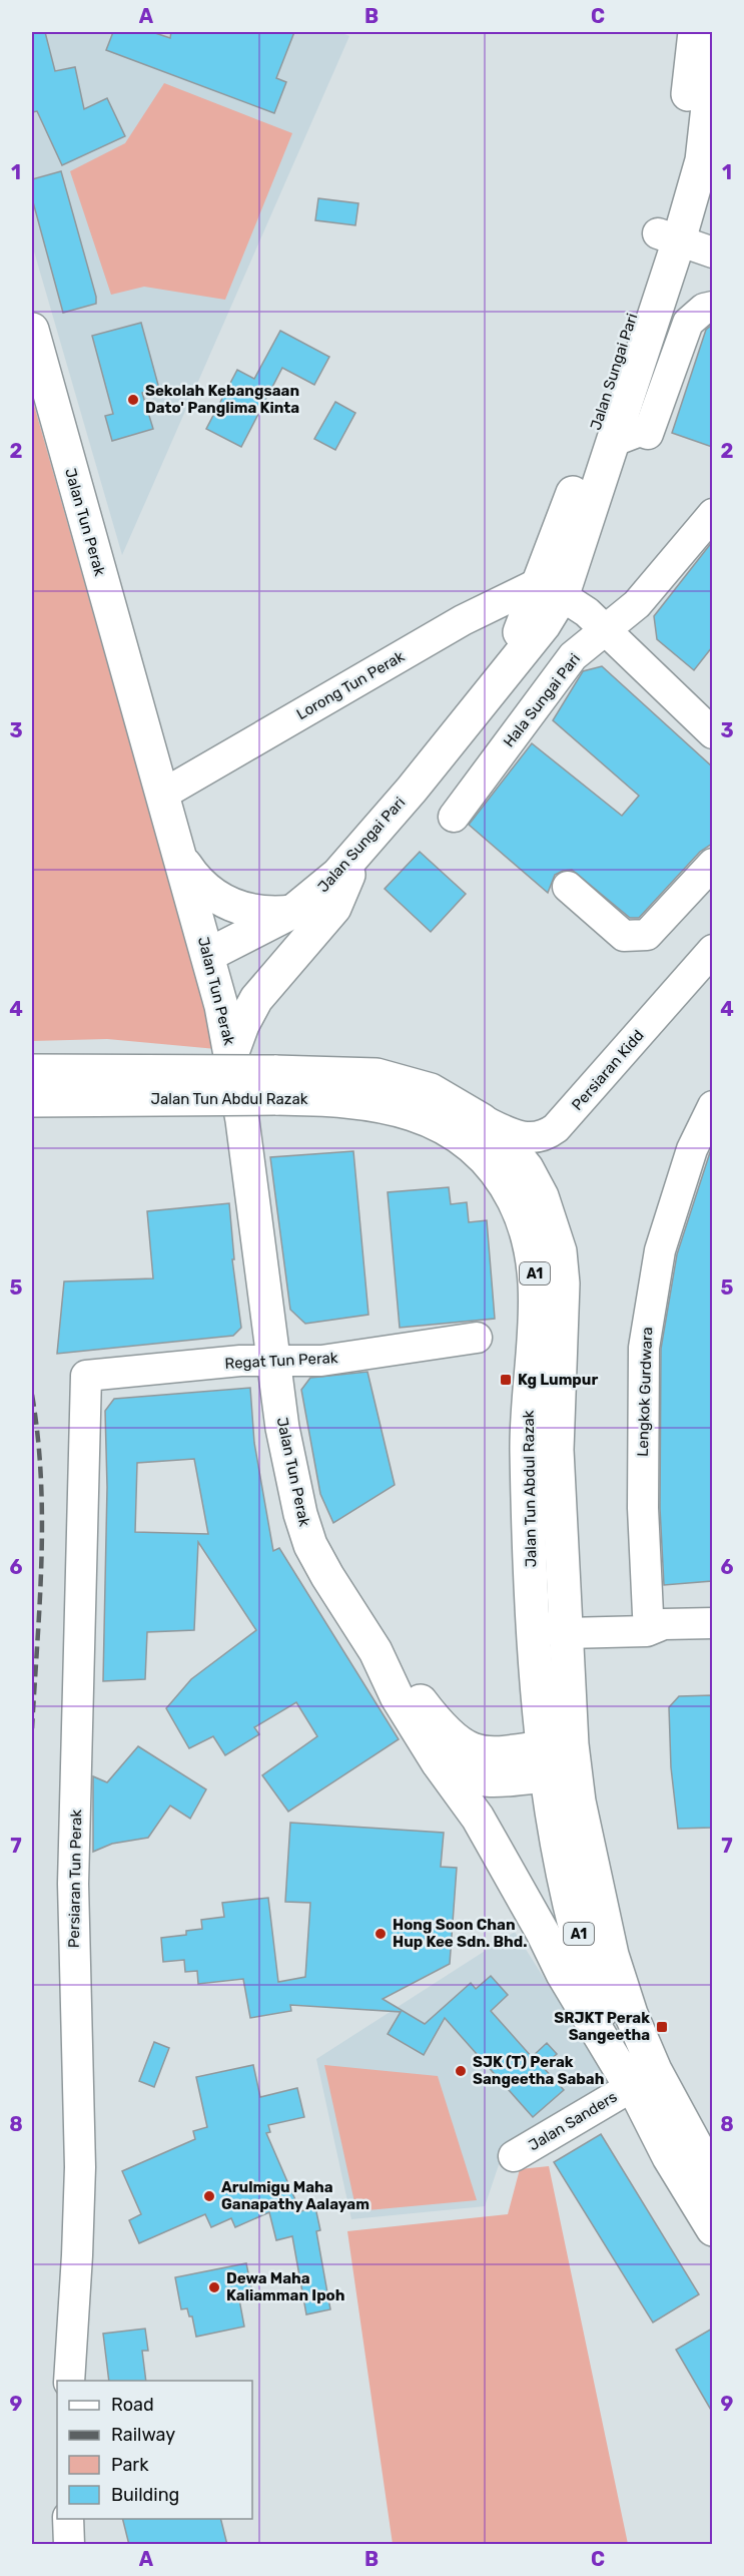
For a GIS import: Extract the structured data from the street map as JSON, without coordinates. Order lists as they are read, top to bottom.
{
  "streets": {
    "main road": [
      "Jalan Sungai Pari",
      "Jalan Tun Perak",
      "Jalan Tun Abdul Razak",
      "A1"
    ],
    "street": [
      "Lorong Tun Perak",
      "Hala Sungai Pari",
      "Persiaran Kidd",
      "Regat Tun Perak",
      "Lengkok Gurdwara",
      "Persiaran Tun Perak",
      "Jalan Sanders"
    ]
  },
  "crossings": [
    ["Jalan Sungai Pari", "Jalan Tun Perak"],
    ["Jalan Sungai Pari", "Lorong Tun Perak"],
    ["Jalan Tun Perak", "Lorong Tun Perak"],
    ["Jalan Tun Perak", "Jalan Tun Abdul Razak"],
    ["Jalan Tun Perak", "Regat Tun Perak"],
    ["Persiaran Kidd", "Jalan Tun Abdul Razak"],
    ["Jalan Tun Abdul Razak", "Jalan Sanders"],
    ["Regat Tun Perak", "Persiaran Tun Perak"]
  ],
  "places": {
    "other": [
      "Sekolah Kebangsaan Dato' Panglima Kinta",
      "Hong Soon Chan Hup Kee Sdn. Bhd.",
      "SJK (T) Perak Sangeetha Sabah",
      "Arulmigu Maha Ganapathy Aalayam",
      "Dewa Maha Kaliamman Ipoh"
    ],
    "transit": ["Kg Lumpur", "SRJKT Perak Sangeetha"]
  },
  "legend": [
    "Road",
    "Railway",
    "Park",
    "Building"
  ],
  "grid": {
    "columns": ["A", "B", "C"],
    "rows": [
      "1",
      "2",
      "3",
      "4",
      "5",
      "6",
      "7",
      "8",
      "9"
    ]
  }
}
